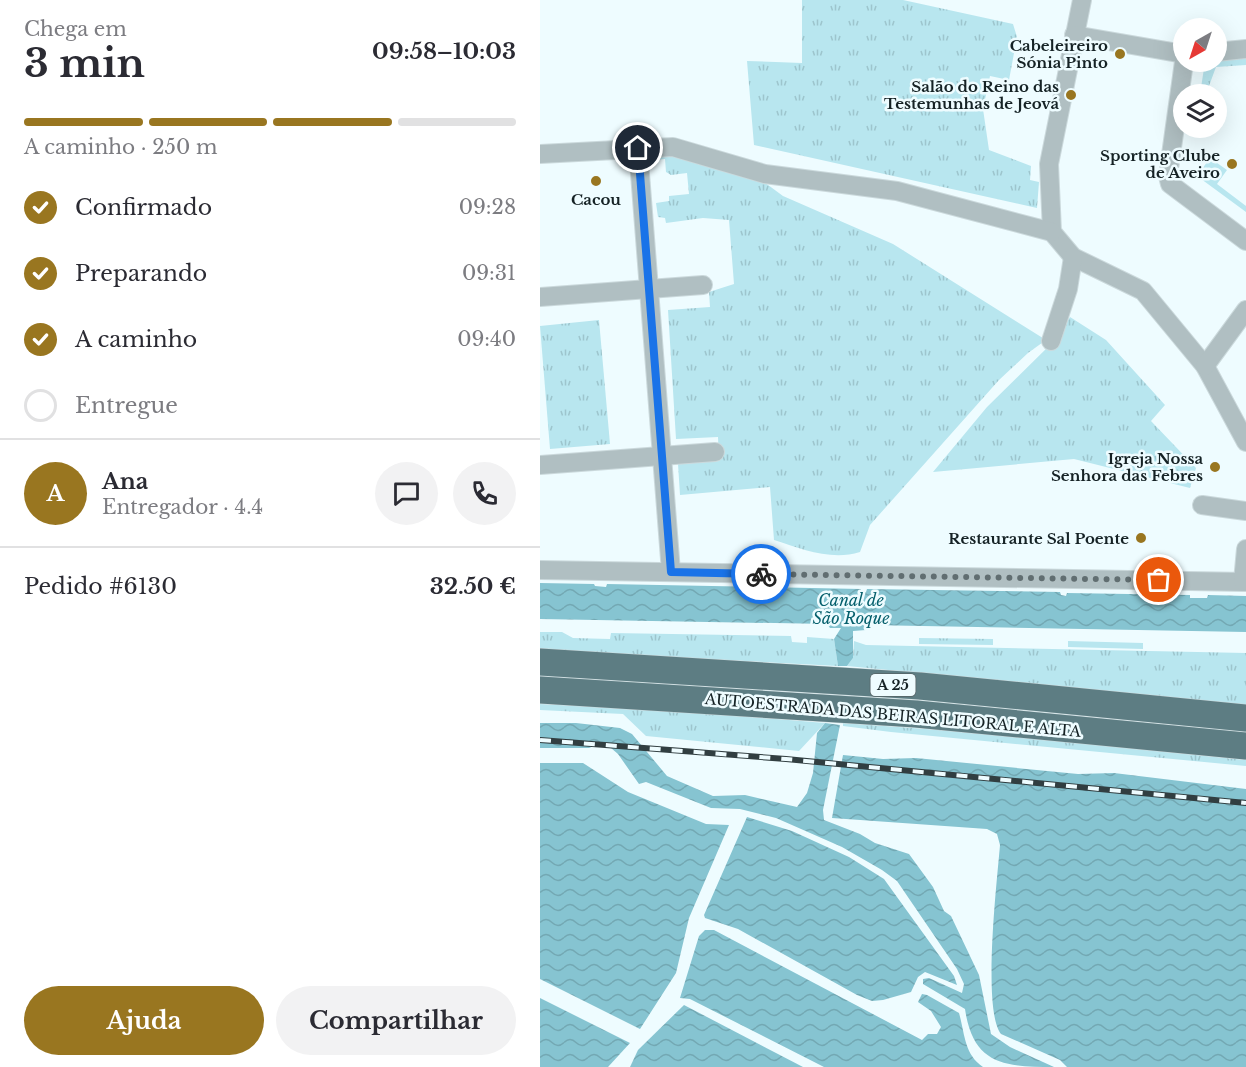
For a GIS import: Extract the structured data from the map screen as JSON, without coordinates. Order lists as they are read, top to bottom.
{
  "streets": {
    "highway": ["A 25", "AUTOESTRADA DAS BEIRAS LITORAL E ALTA"]
  },
  "water": ["Canal de São Roque"],
  "places": [
    "Cabeleireiro Sónia Pinto",
    "Salão do Reino das Testemunhas de Jeová",
    "Sporting Clube de Aveiro",
    "Cacou",
    "Igreja Nossa Senhora das Febres",
    "Restaurante Sal Poente"
  ],
  "north": "bottom left",
  "page": {
    "heading": ["3 min", "Chega em", "09:58–10:03"],
    "panel": [
      "Ana",
      "Entregador · 4.4",
      "Pedido #6130",
      "32.50 €"
    ],
    "bar": "A caminho · 250 m",
    "list": [
      ["Confirmado", "09:28"],
      ["Preparando", "09:31"],
      ["A caminho", "09:40"],
      "Entregue"
    ],
    "round": "A",
    "buttons": ["Ajuda", "Compartilhar"]
  }
}
